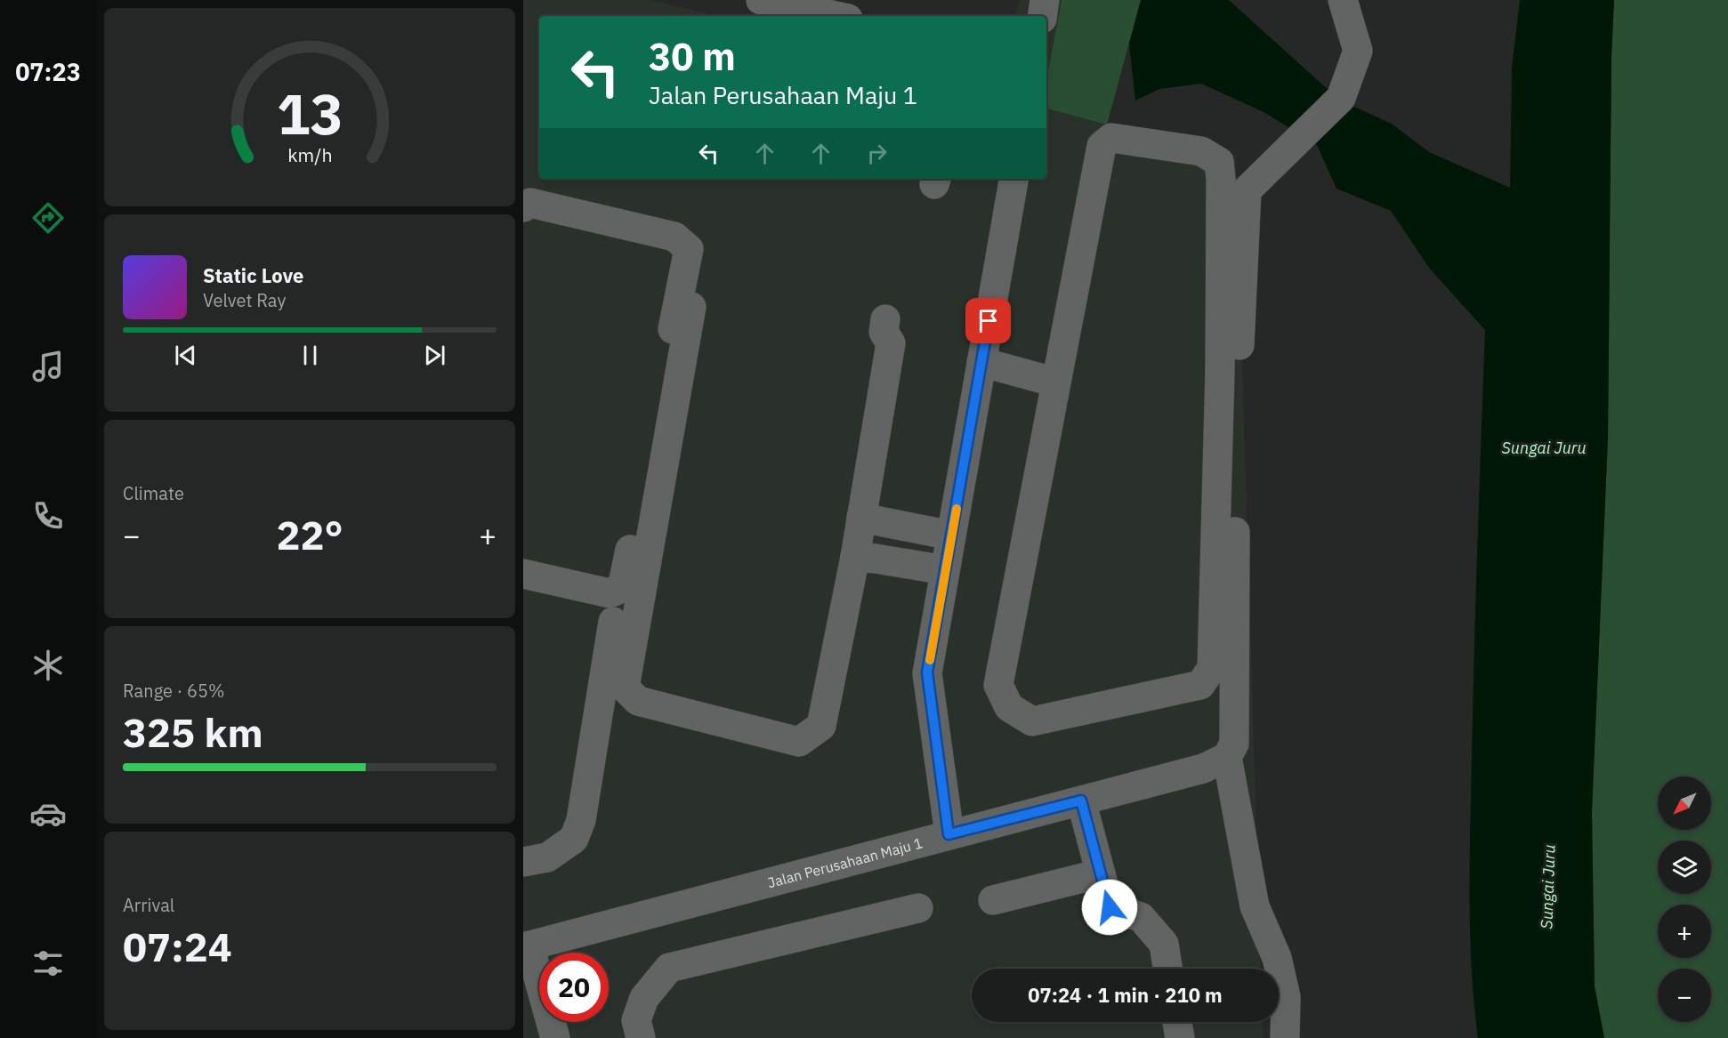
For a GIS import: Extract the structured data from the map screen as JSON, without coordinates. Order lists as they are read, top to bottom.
{
  "streets": {
    "street": ["Jalan Perusahaan Maju 1"]
  },
  "water": ["Sungai Juru"],
  "north": "bottom left",
  "page": {
    "tabs": "07:23",
    "turn": ["30 m", "Jalan Perusahaan Maju 1"],
    "song": ["Static Love", "Velvet Ray"],
    "tile": [
      "Climate",
      ["Range · 65%", "325 km"],
      ["Arrival", "07:24"]
    ],
    "heat": ["−", "22°", "+"],
    "map_buttons": ["+", "−"],
    "limit": "20",
    "trip": "07:24 · 1 min · 210 m",
    "gauge": ["13", "km/h"]
  }
}
